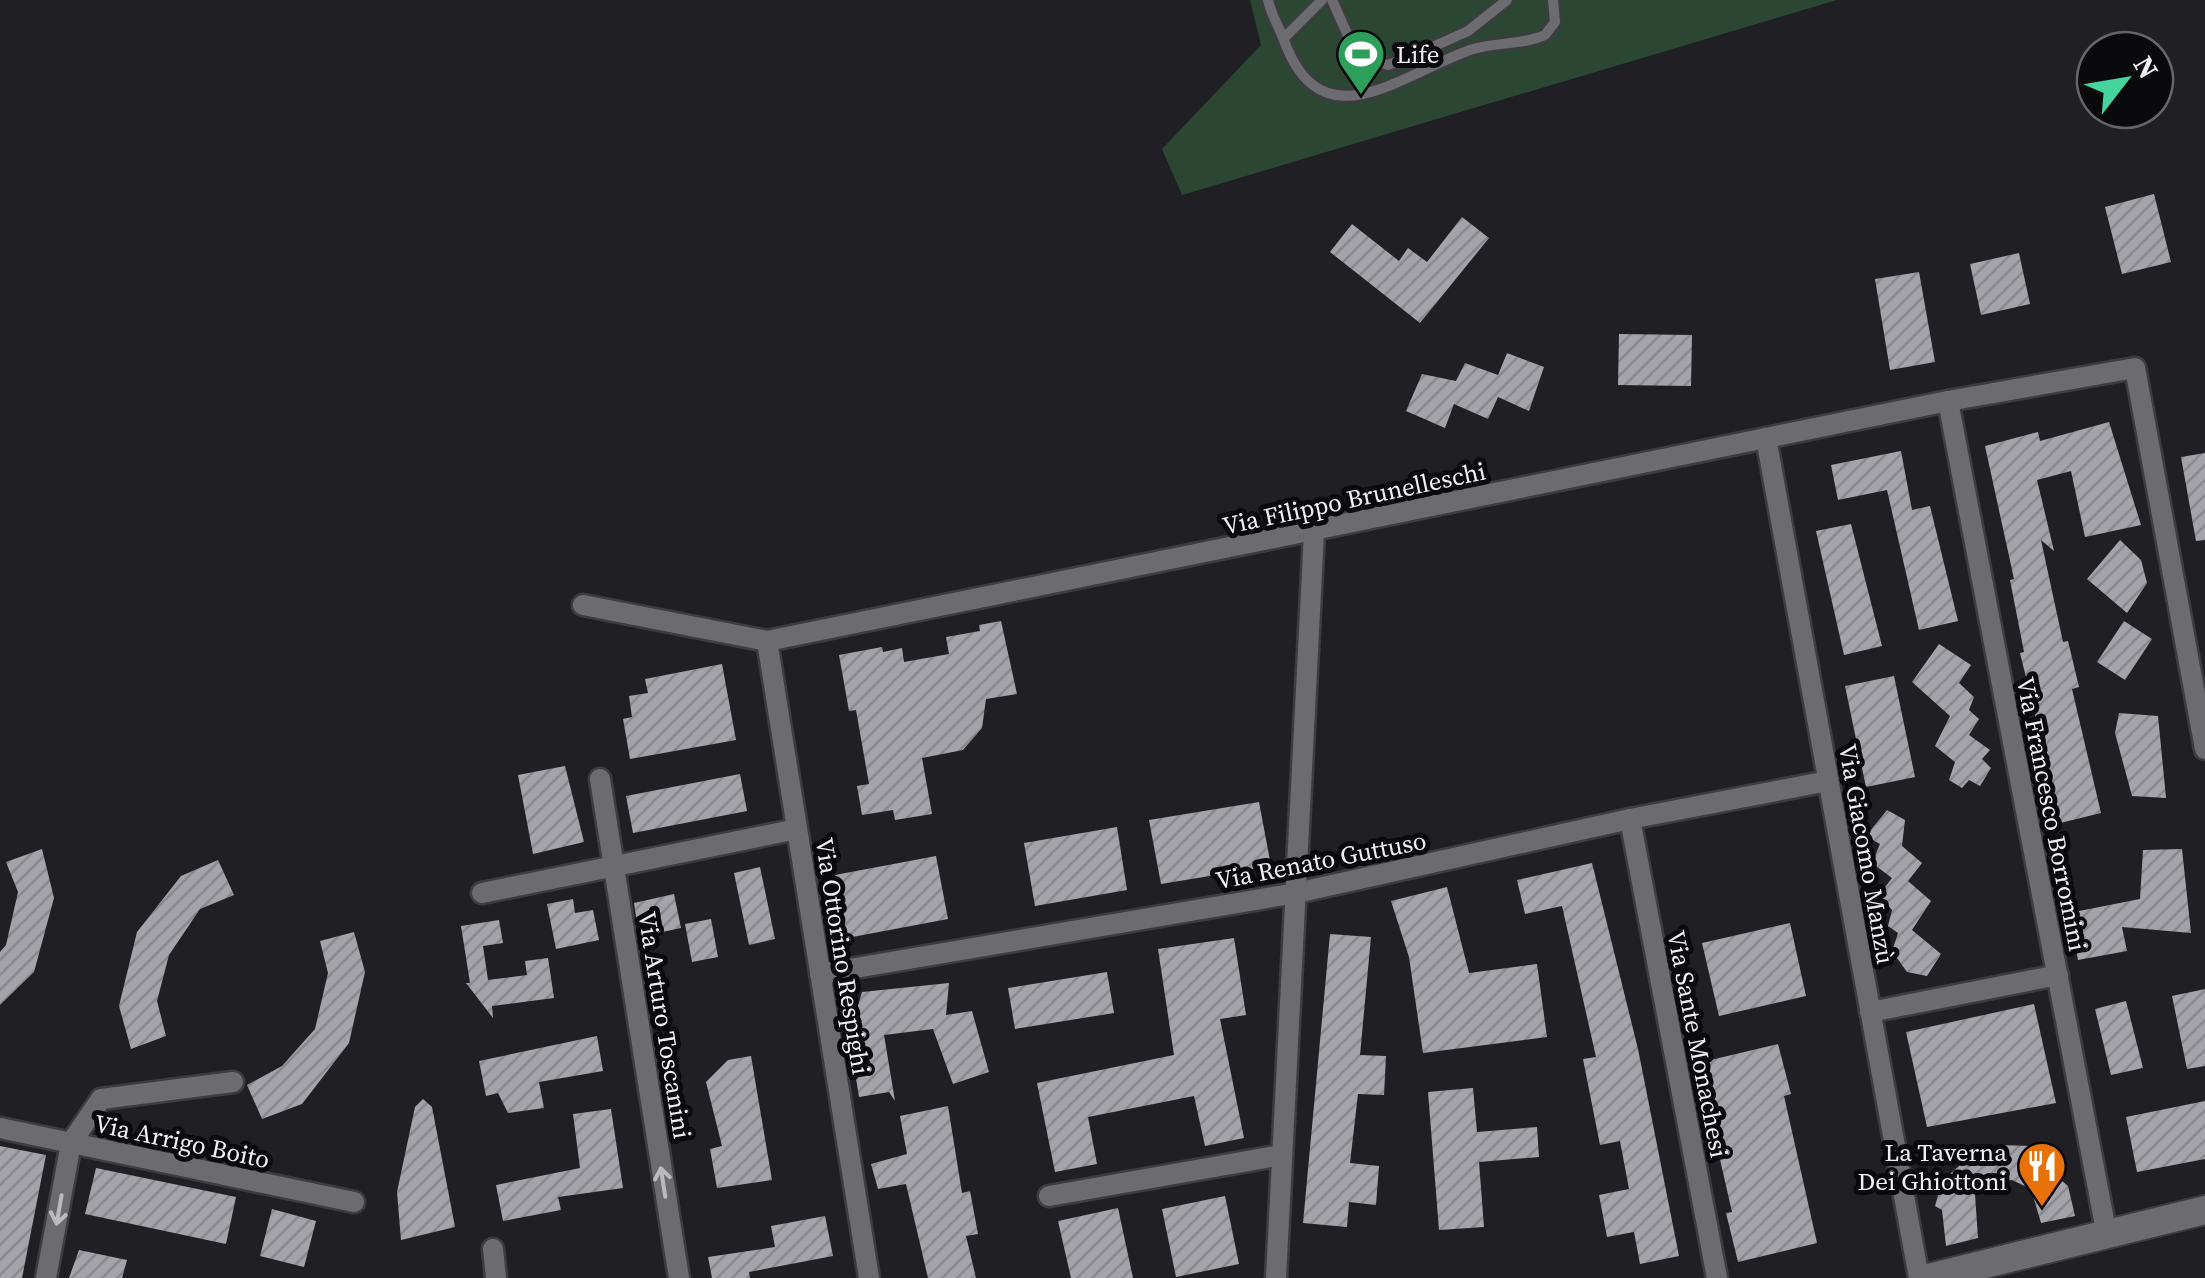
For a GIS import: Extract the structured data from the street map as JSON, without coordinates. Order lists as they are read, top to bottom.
{
  "streets": {
    "street": [
      "Via Filippo Brunelleschi",
      "Via Francesco Borromini",
      "Via Giacomo Manzù",
      "Via Renato Guttuso",
      "Via Ottorino Respighi",
      "Via Arturo Toscanini",
      "Via Sante Monachesi",
      "Via Arrigo Boito"
    ]
  },
  "crossings": [
    ["Via Filippo Brunelleschi", "Via Francesco Borromini"],
    ["Via Filippo Brunelleschi", "Via Giacomo Manzù"],
    ["Via Filippo Brunelleschi", "Via Ottorino Respighi"],
    ["Via Giacomo Manzù", "Via Renato Guttuso"],
    ["Via Renato Guttuso", "Via Ottorino Respighi"],
    ["Via Renato Guttuso", "Via Sante Monachesi"]
  ],
  "one_way": ["Via Arturo Toscanini"],
  "places": {
    "sports": ["Life"],
    "restaurant": ["La Taverna Dei Ghiottoni"]
  },
  "north": "top right"
}
